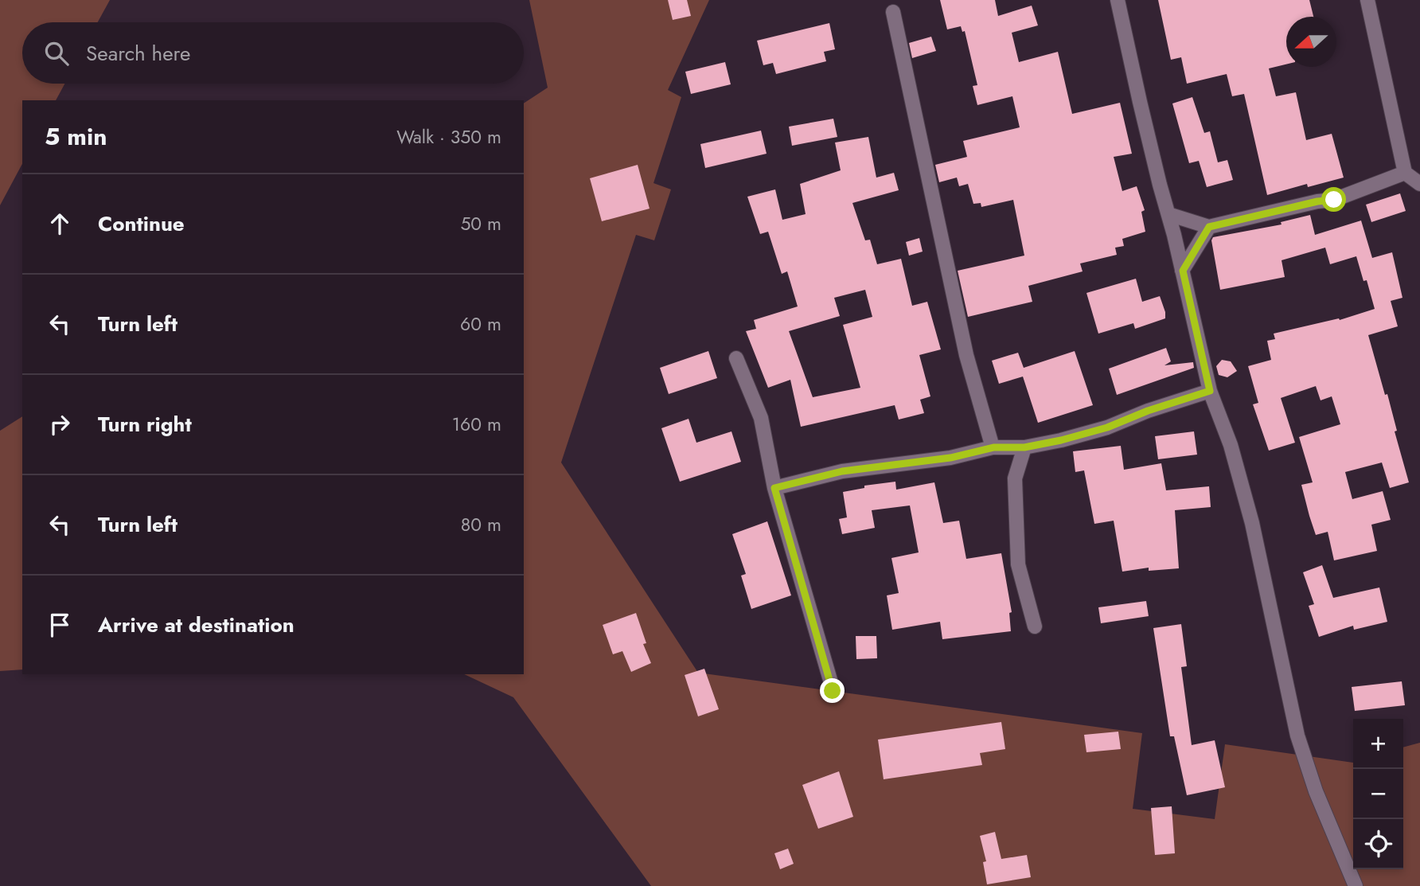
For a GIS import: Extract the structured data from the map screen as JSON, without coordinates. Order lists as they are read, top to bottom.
{
  "north": "left",
  "page": {
    "search": "Search here",
    "heading": ["5 min", "Walk · 350 m"],
    "list": [
      ["Continue", "50 m"],
      ["Turn left", "60 m"],
      ["Turn right", "160 m"],
      ["Turn left", "80 m"],
      "Arrive at destination"
    ],
    "map_buttons": ["+", "−"]
  }
}
